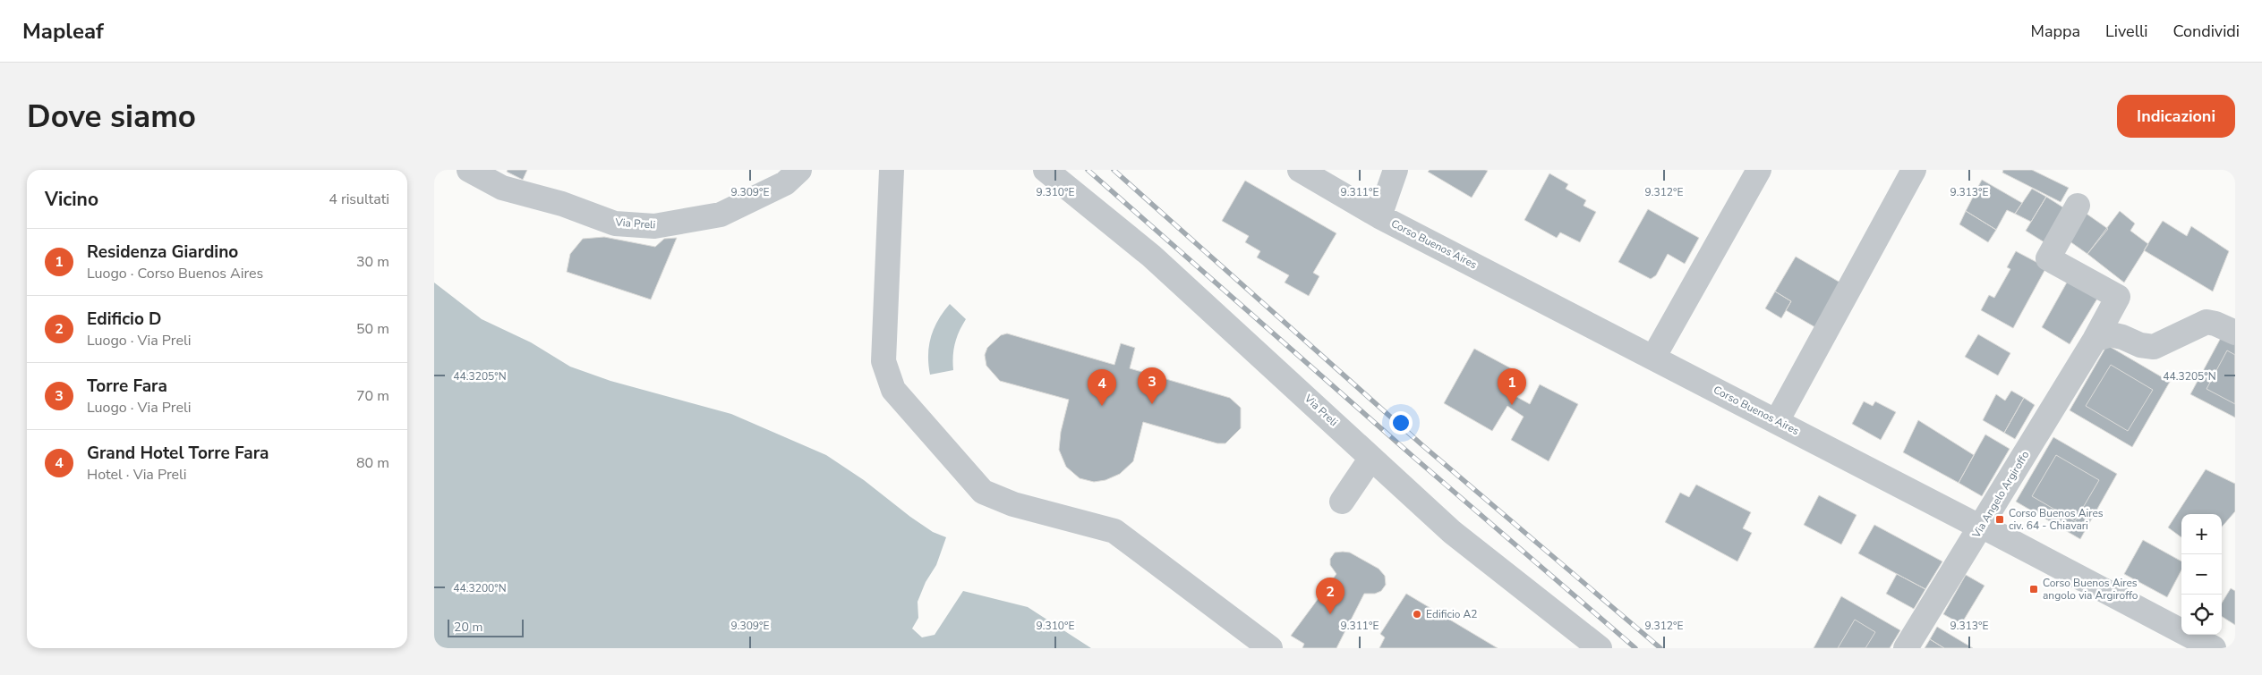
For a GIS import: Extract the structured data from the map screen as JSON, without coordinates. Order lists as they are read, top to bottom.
{
  "streets": {
    "street": ["Via Preli", "Corso Buenos Aires", "Via Angelo Argiroffo"]
  },
  "crossings": [
    ["Corso Buenos Aires", "Via Angelo Argiroffo"]
  ],
  "places": {
    "transit": ["Corso Buenos Aires civ. 64 - Chiavari", "Corso Buenos Aires angolo via Argiroffo"],
    "other": ["Edificio A2"]
  },
  "scale_bar": "20 m",
  "page": {
    "header": "Mapleaf",
    "nav": ["Mappa", "Livelli", "Condividi"],
    "buttons": "Indicazioni",
    "title": "Dove siamo",
    "heading": ["Vicino", "4 risultati"],
    "list": [
      {
        "mark": "1",
        "name": "Residenza Giardino",
        "note": "Luogo · Corso Buenos Aires",
        "value": "30 m"
      },
      {
        "mark": "2",
        "name": "Edificio D",
        "note": "Luogo · Via Preli",
        "value": "50 m"
      },
      {
        "mark": "3",
        "name": "Torre Fara",
        "note": "Luogo · Via Preli",
        "value": "70 m"
      },
      {
        "mark": "4",
        "name": "Grand Hotel Torre Fara",
        "note": "Hotel · Via Preli",
        "value": "80 m"
      }
    ],
    "pins": [
      "3",
      "1",
      "4",
      "2"
    ],
    "map_buttons": ["+", "−"],
    "scale": "20 m"
  },
  "coordinates": [
    "9.309°E",
    "9.310°E",
    "9.311°E",
    "9.312°E",
    "9.313°E",
    "44.3205°N",
    "44.3200°N"
  ]
}
